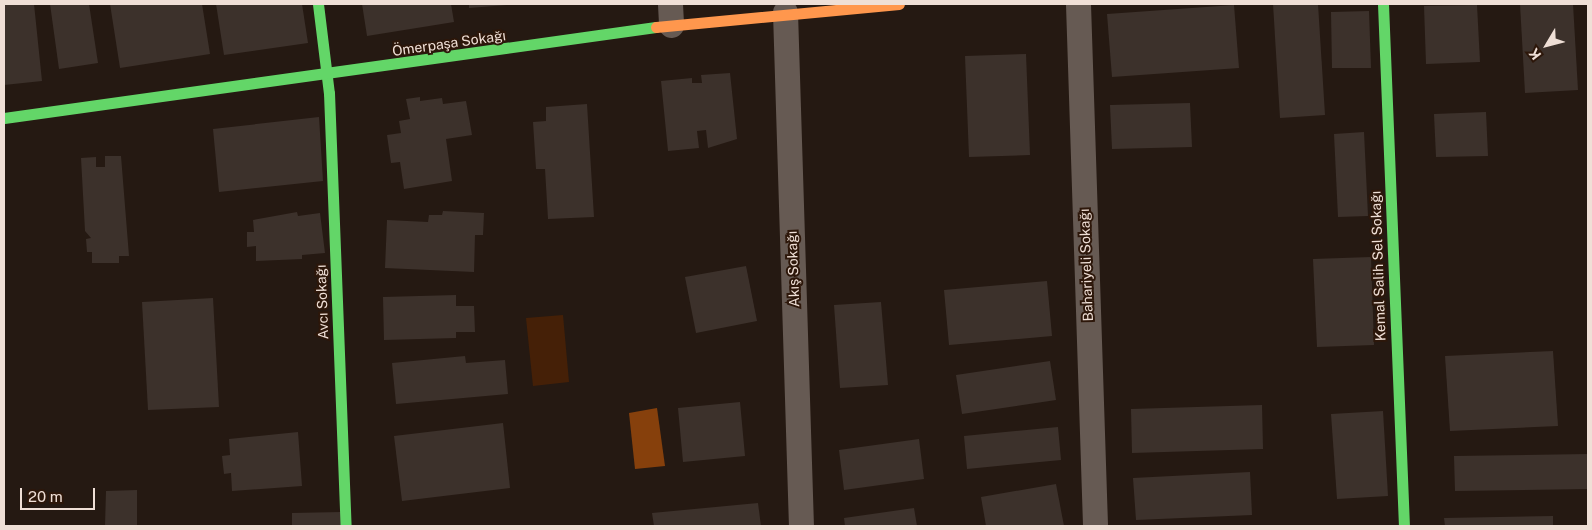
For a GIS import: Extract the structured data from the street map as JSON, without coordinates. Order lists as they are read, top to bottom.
{
  "streets": {
    "street": [
      "Ömerpaşa Sokağı",
      "Bahariyeli Sokağı",
      "Kemal Salih Sel Sokağı",
      "Akış Sokağı",
      "Avcı Sokağı"
    ]
  },
  "crossings": [
    ["Ömerpaşa Sokağı", "Akış Sokağı"],
    ["Ömerpaşa Sokağı", "Avcı Sokağı"]
  ],
  "scale_bar": "20 m",
  "north": "bottom left"
}
